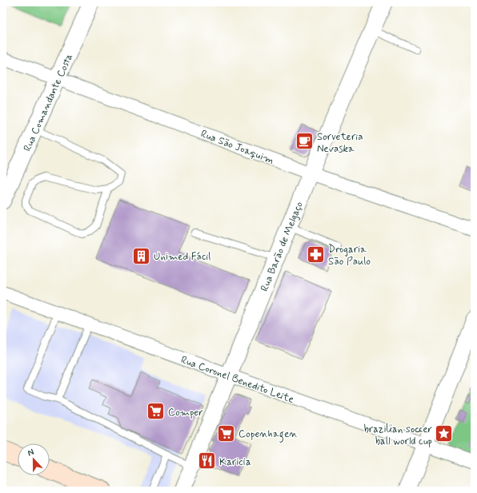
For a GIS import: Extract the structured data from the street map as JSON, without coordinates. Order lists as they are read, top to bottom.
{
  "streets": {
    "street": [
      "Rua Comandante Costa",
      "Rua São Joaquim",
      "Rua Barão de Melgaço",
      "Rua Coronel Benedito Leite"
    ]
  },
  "crossings": [
    ["Rua Comandante Costa", "Rua São Joaquim"],
    ["Rua São Joaquim", "Rua Barão de Melgaço"],
    ["Rua Barão de Melgaço", "Rua Coronel Benedito Leite"]
  ],
  "places": {
    "cafe": ["Sorveteria Nevaska"],
    "pharmacy": ["Drogaria São Paulo"],
    "building": ["Unimed Fácil"],
    "supermarket": ["Comper", "Copenhagen"],
    "place": ["brazilian soccer ball world cup"],
    "restaurant": ["Karicia"]
  },
  "north": "top"
}
